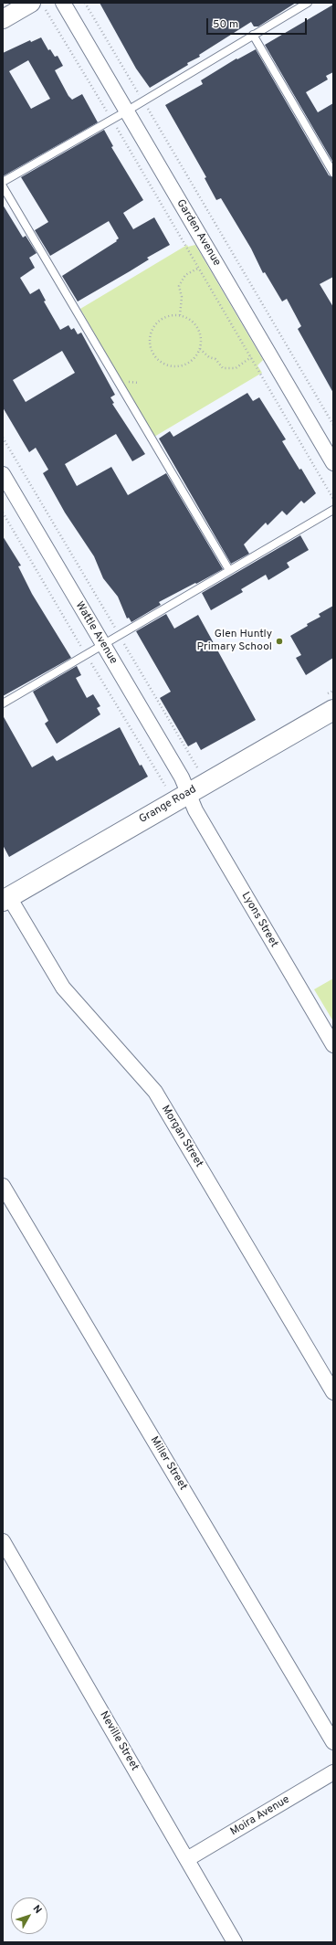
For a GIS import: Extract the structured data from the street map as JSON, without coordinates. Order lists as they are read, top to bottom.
{
  "streets": {
    "main road": ["Grange Road"],
    "street": [
      "Garden Avenue",
      "Wattle Avenue",
      "Lyons Street",
      "Morgan Street",
      "Miller Street",
      "Neville Street",
      "Moira Avenue"
    ]
  },
  "crossings": [
    ["Wattle Avenue", "Grange Road"],
    ["Wattle Avenue", "Lyons Street"],
    ["Grange Road", "Lyons Street"],
    ["Grange Road", "Morgan Street"],
    ["Neville Street", "Moira Avenue"]
  ],
  "places": ["Glen Huntly Primary School"],
  "scale_bar": "50 m",
  "north": "top right"
}
